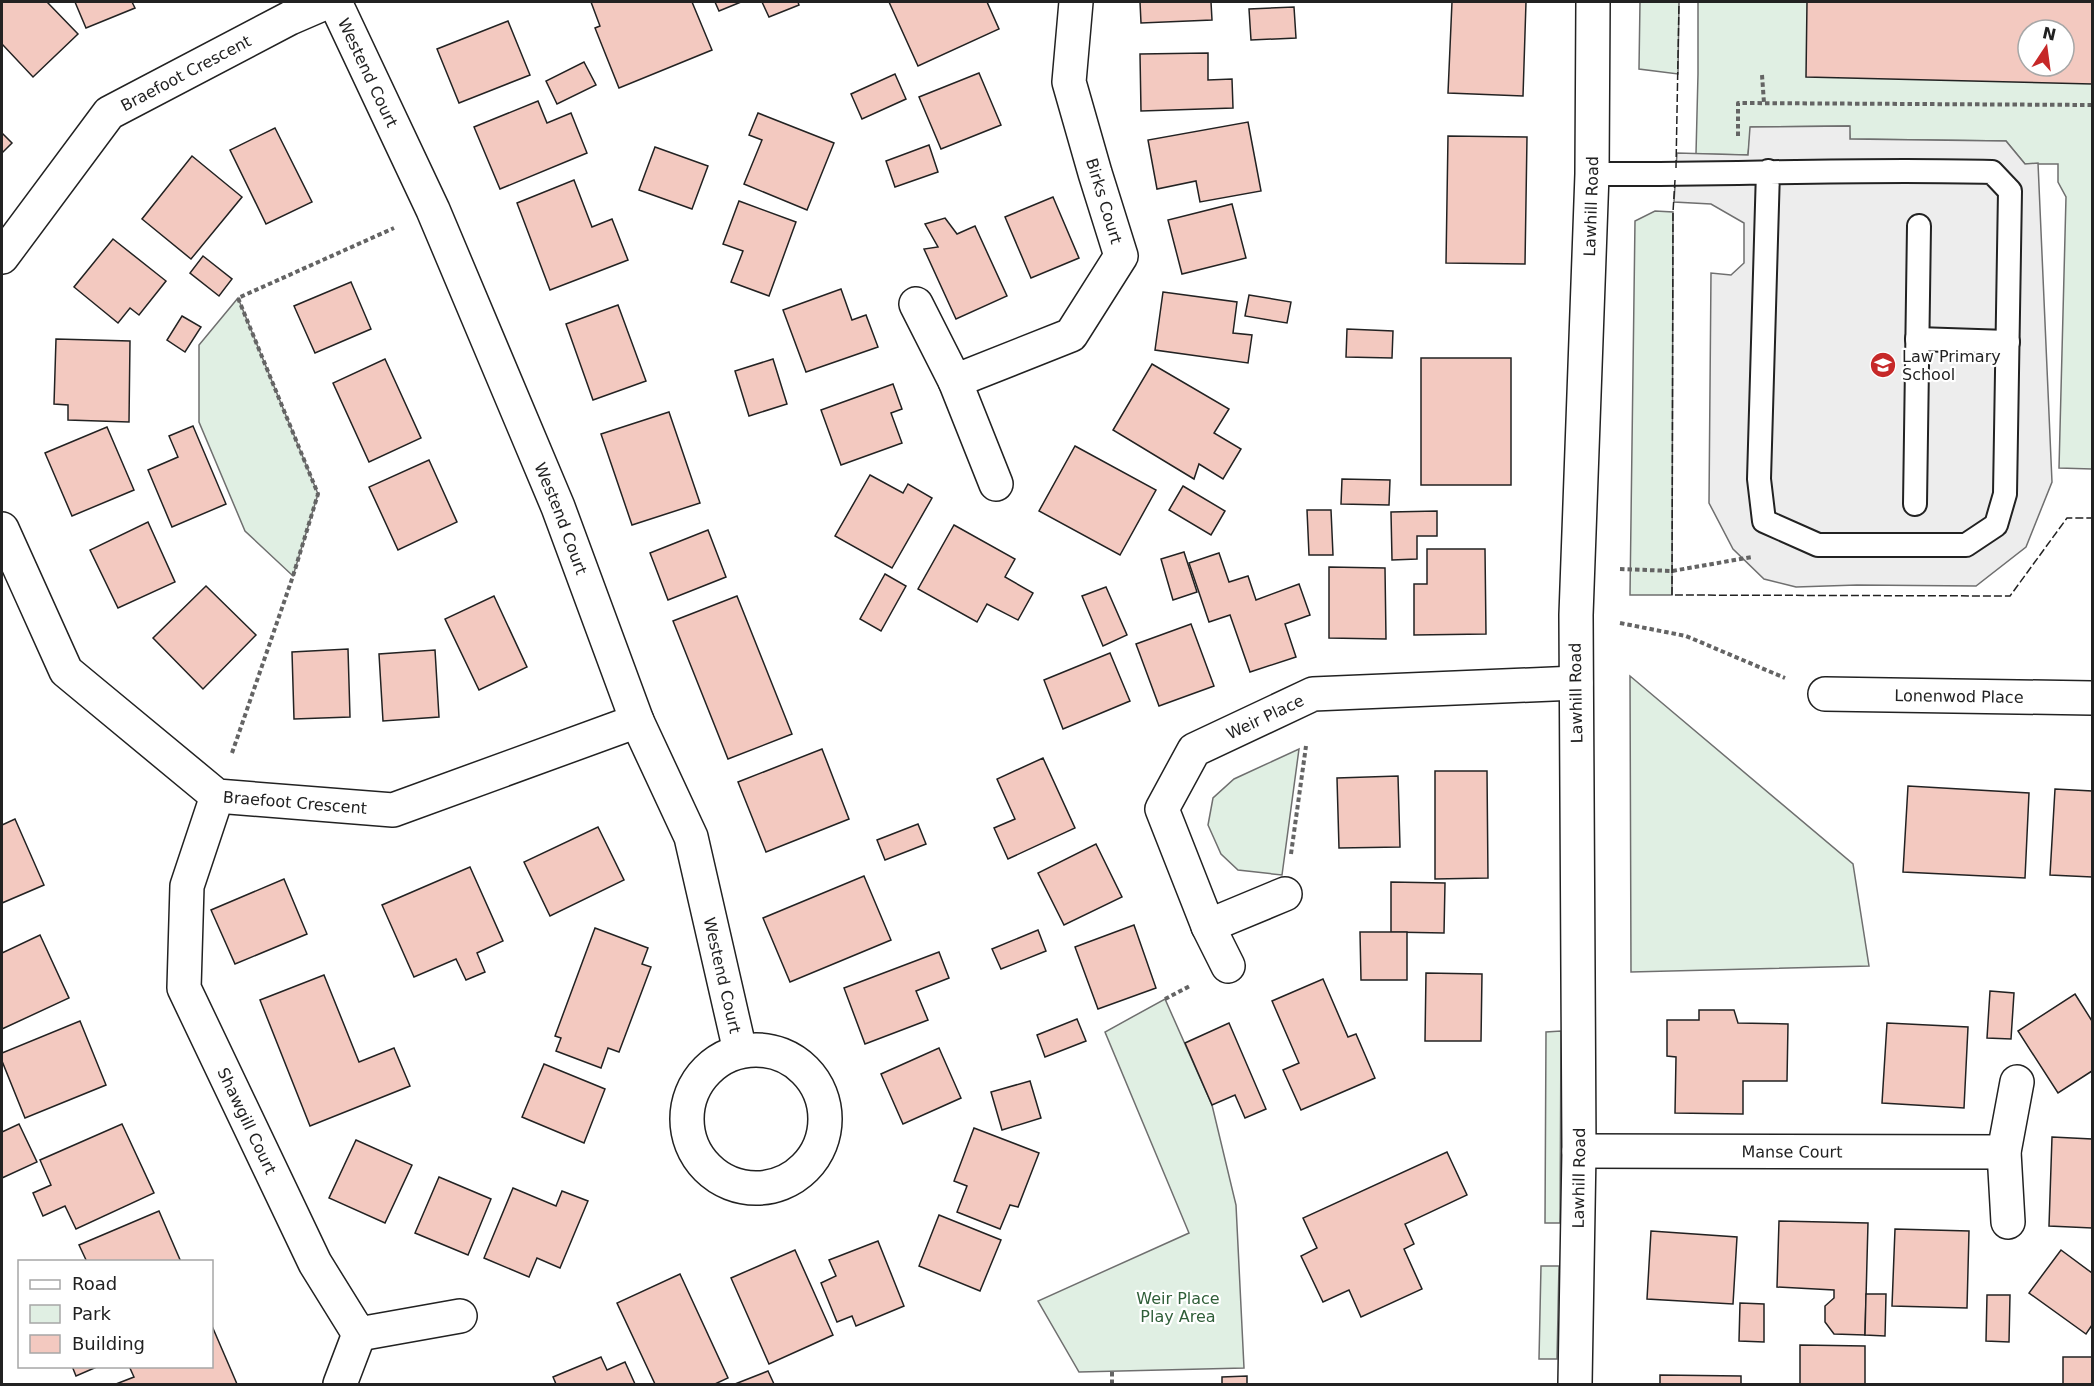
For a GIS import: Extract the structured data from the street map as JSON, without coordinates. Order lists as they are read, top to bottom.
{
  "streets": {
    "street": [
      "Westend Court",
      "Braefoot Crescent",
      "Birks Court",
      "Lawhill Road",
      "Lonenwod Place",
      "Weir Place",
      "Shawgill Court",
      "Manse Court"
    ]
  },
  "crossings": [
    ["Westend Court", "Braefoot Crescent"],
    ["Braefoot Crescent", "Shawgill Court"],
    ["Lawhill Road", "Weir Place"],
    ["Lawhill Road", "Manse Court"]
  ],
  "parks": ["Weir Place Play Area"],
  "places": {
    "school or university": ["Law Primary School"]
  },
  "legend": ["Road", "Park", "Building"],
  "north": "top"
}
